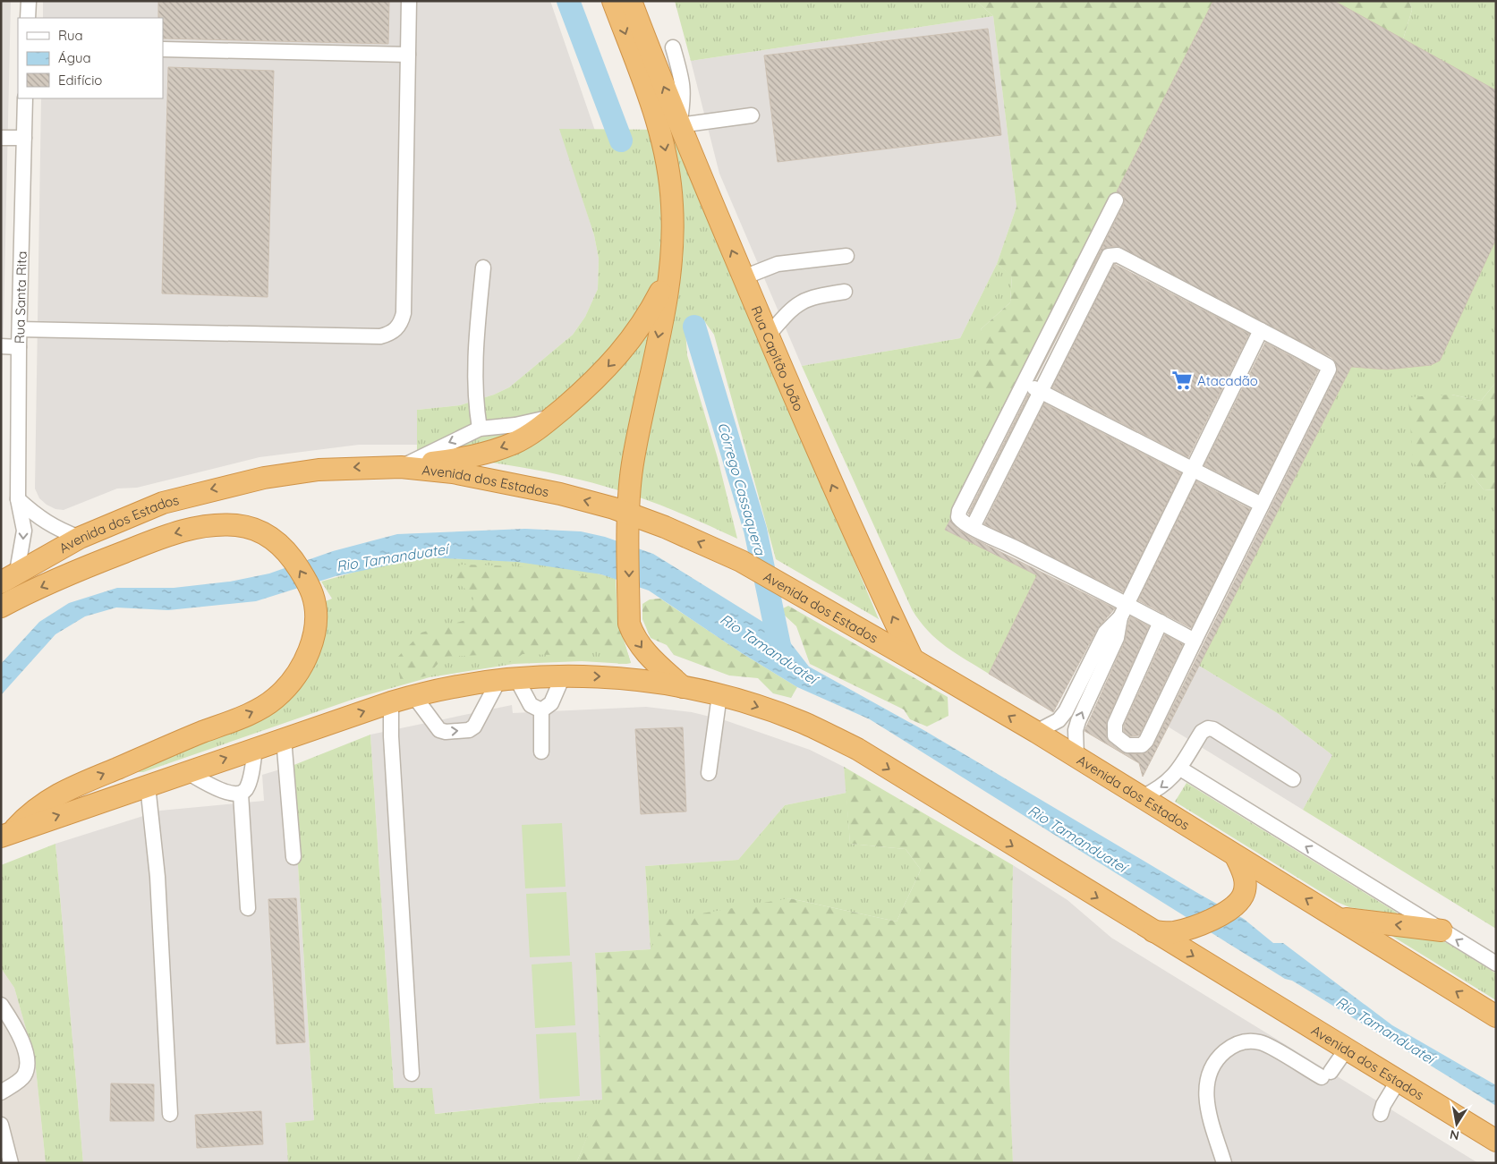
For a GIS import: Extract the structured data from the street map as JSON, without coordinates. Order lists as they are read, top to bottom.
{
  "streets": {
    "highway": ["Rua Capitão João", "Avenida dos Estados"],
    "street": ["Rua Santa Rita"]
  },
  "crossings": [
    ["Rua Santa Rita", "Avenida dos Estados"],
    ["Rua Capitão João", "Avenida dos Estados"]
  ],
  "water": ["Córrego Cassaquera", "Rio Tamanduateí"],
  "places": {
    "supermarket": ["Atacadão"]
  },
  "legend": ["Rua", "Água", "Edifício"],
  "north": "bottom"
}
